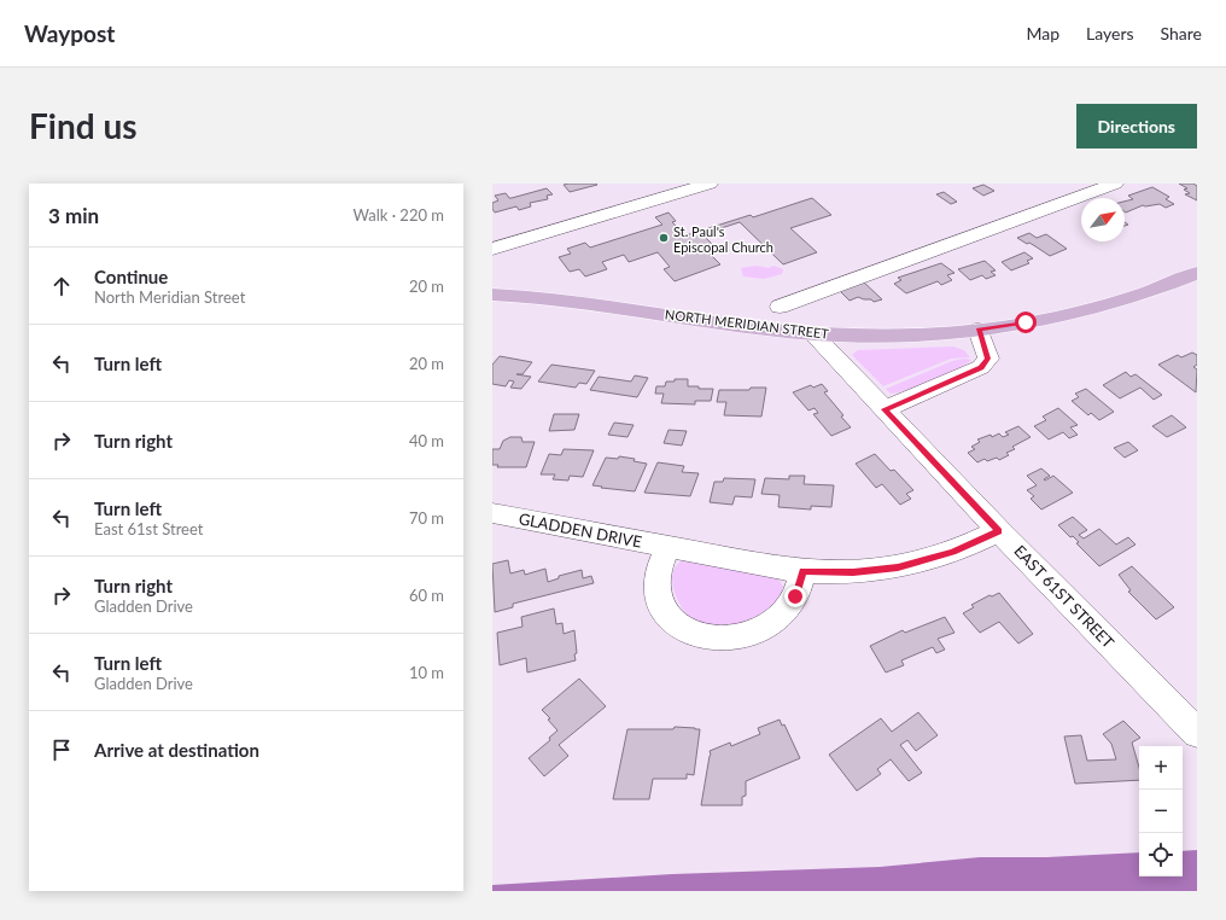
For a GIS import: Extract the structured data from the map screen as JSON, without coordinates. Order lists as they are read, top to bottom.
{
  "streets": {
    "main road": ["NORTH MERIDIAN STREET"],
    "street": ["GLADDEN DRIVE", "EAST 61ST STREET"]
  },
  "crossings": [
    ["NORTH MERIDIAN STREET", "EAST 61ST STREET"],
    ["GLADDEN DRIVE", "EAST 61ST STREET"]
  ],
  "places": ["St. Paul's Episcopal Church"],
  "north": "top right",
  "page": {
    "header": "Waypost",
    "nav": ["Map", "Layers", "Share"],
    "buttons": "Directions",
    "title": "Find us",
    "heading": ["3 min", "Walk · 220 m"],
    "list": [
      ["Continue", "North Meridian Street", "20 m"],
      ["Turn left", "20 m"],
      ["Turn right", "40 m"],
      ["Turn left", "East 61st Street", "70 m"],
      ["Turn right", "Gladden Drive", "60 m"],
      ["Turn left", "Gladden Drive", "10 m"],
      "Arrive at destination"
    ],
    "map_buttons": ["+", "−"]
  }
}
